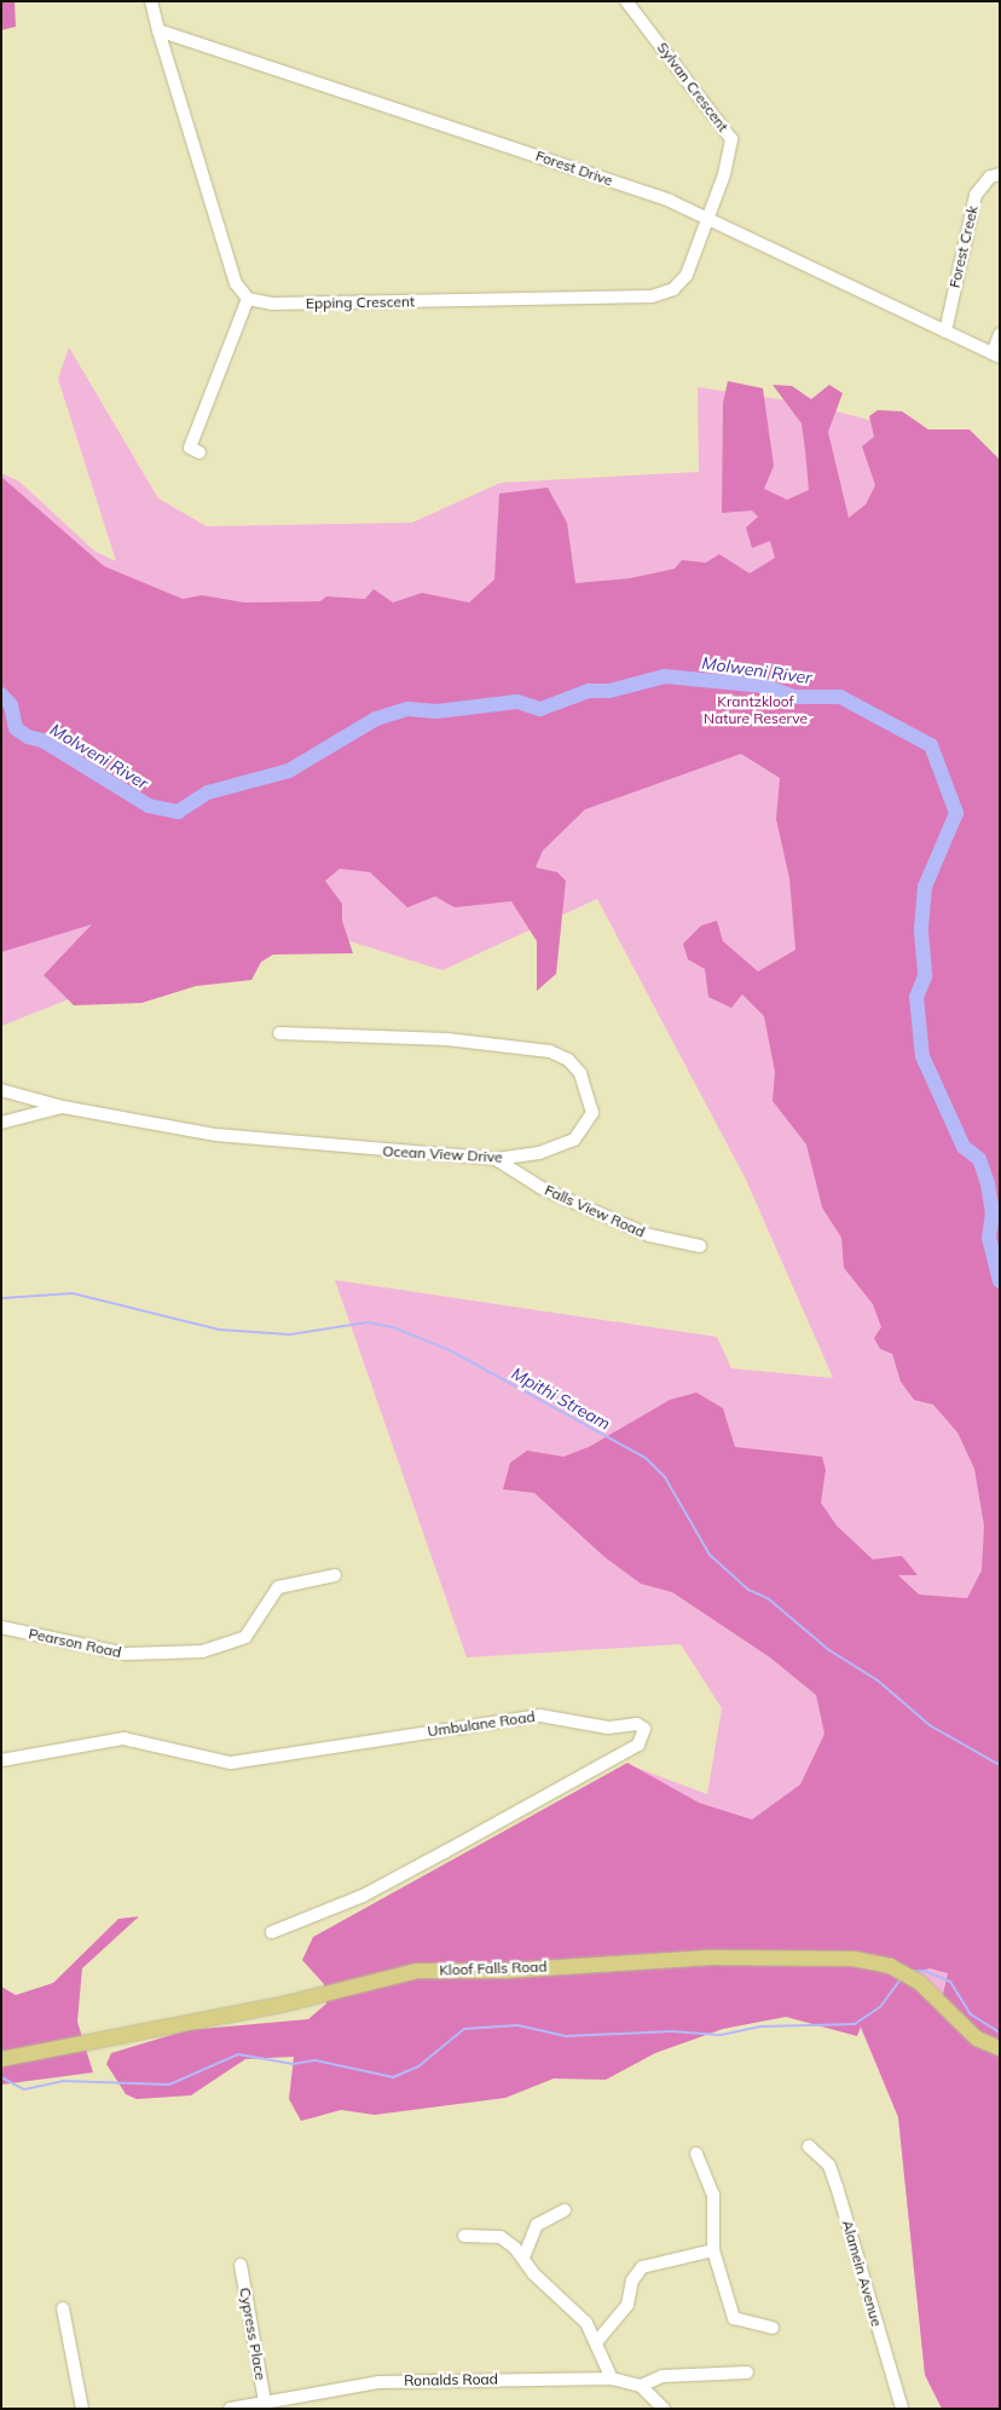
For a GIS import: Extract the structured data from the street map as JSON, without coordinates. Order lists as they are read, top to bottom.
{
  "streets": {
    "main road": ["Kloof Falls Road"],
    "street": [
      "Sylvan Crescent",
      "Forest Drive",
      "Forest Creek",
      "Epping Crescent",
      "Ocean View Drive",
      "Falls View Road",
      "Pearson Road",
      "Umbulane Road",
      "Alamein Avenue",
      "Cypress Place",
      "Ronalds Road"
    ]
  },
  "crossings": [
    ["Sylvan Crescent", "Forest Drive"],
    ["Sylvan Crescent", "Epping Crescent"],
    ["Forest Drive", "Forest Creek"],
    ["Forest Drive", "Epping Crescent"],
    ["Ocean View Drive", "Falls View Road"],
    ["Cypress Place", "Ronalds Road"]
  ],
  "water": ["Molweni River", "Mpithi Stream"],
  "parks": ["Krantzkloof Nature Reserve"]
}
